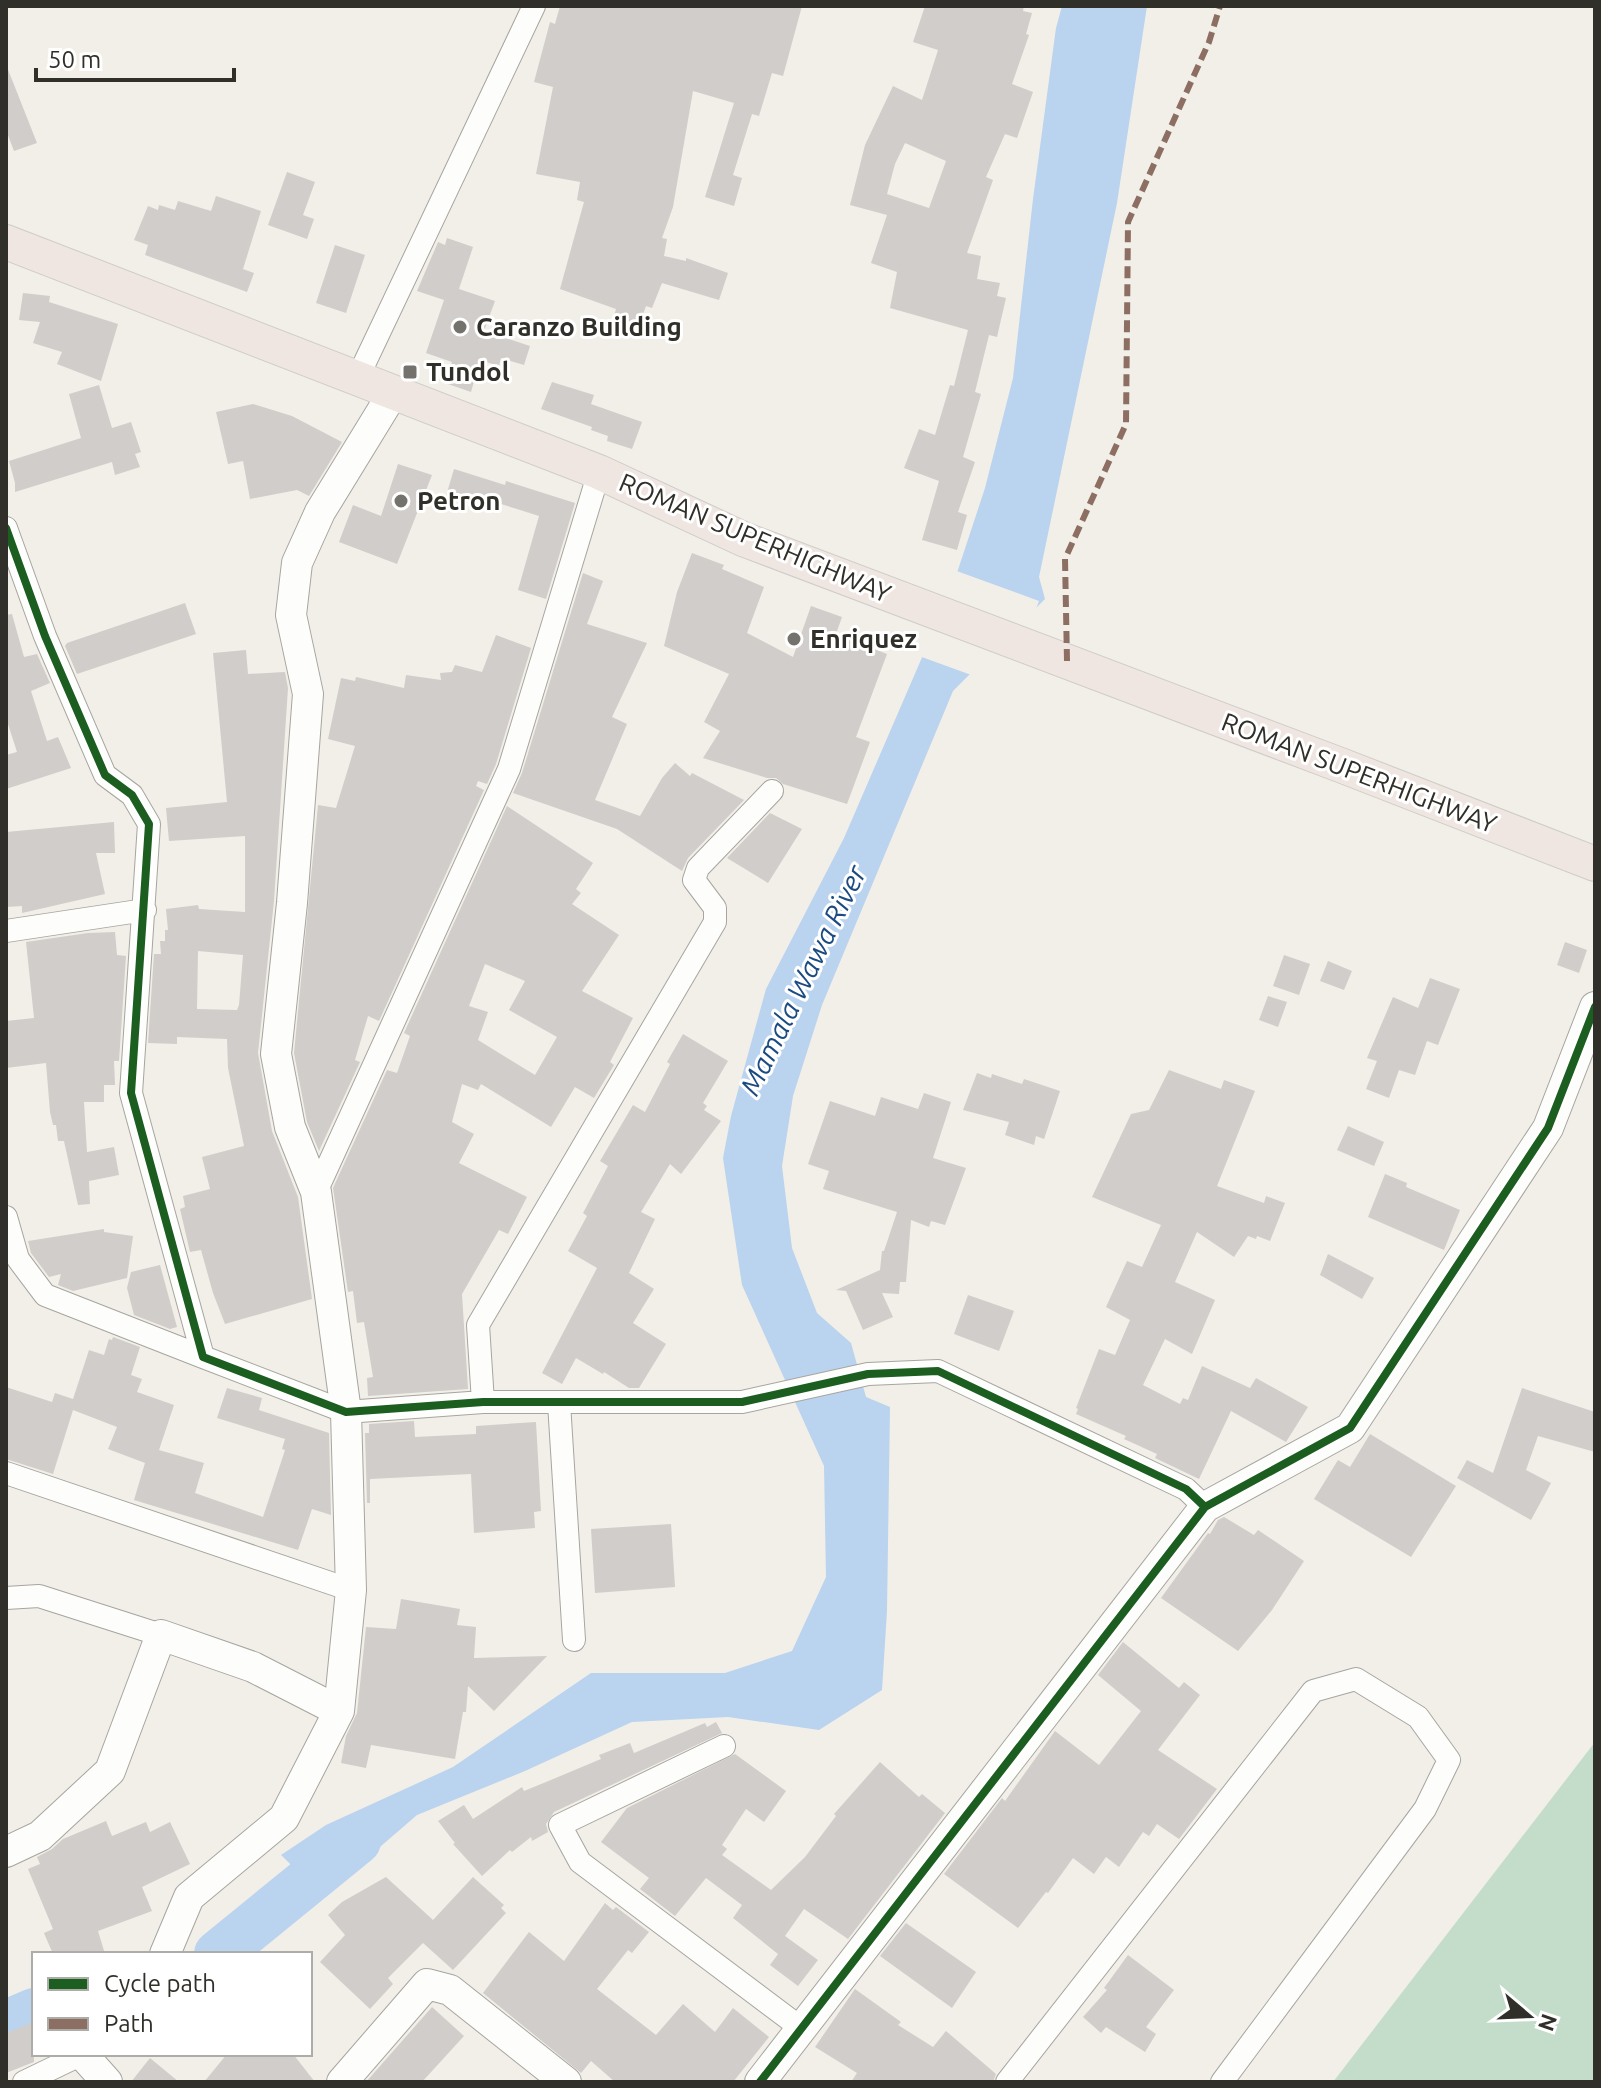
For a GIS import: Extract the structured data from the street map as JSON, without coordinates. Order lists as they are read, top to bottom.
{
  "streets": {
    "main road": ["ROMAN SUPERHIGHWAY"]
  },
  "water": ["Mamala Wawa River"],
  "places": {
    "other": ["Caranzo Building", "Petron", "Enriquez"],
    "transit": ["Tundol"]
  },
  "legend": ["Cycle path", "Path"],
  "scale_bar": "50 m",
  "north": "right"
}
